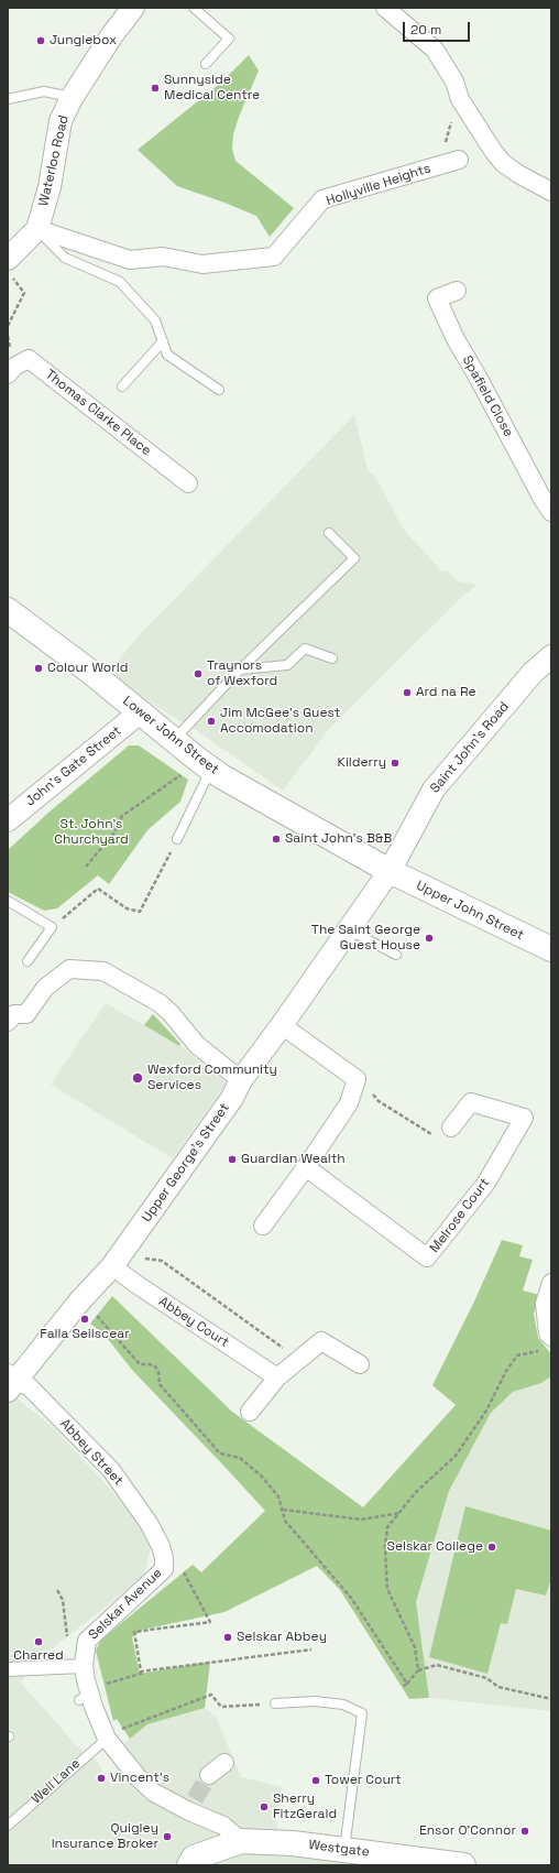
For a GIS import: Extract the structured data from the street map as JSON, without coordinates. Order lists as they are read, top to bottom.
{
  "streets": {
    "main road": ["Lower John Street", "Upper John Street", "Westgate"],
    "street": [
      "Waterloo Road",
      "Hollyville Heights",
      "Spafield Close",
      "Thomas Clarke Place",
      "Saint John's Road",
      "John's Gate Street",
      "Upper George's Street",
      "Melrose Court",
      "Abbey Court",
      "Abbey Street",
      "Selskar Avenue"
    ],
    "lane": ["Well Lane"]
  },
  "crossings": [
    ["Waterloo Road", "Hollyville Heights"],
    ["Lower John Street", "Saint John's Road"],
    ["Lower John Street", "John's Gate Street"],
    ["Lower John Street", "Upper John Street"],
    ["Lower John Street", "Upper George's Street"],
    ["Saint John's Road", "Upper John Street"],
    ["Saint John's Road", "Upper George's Street"],
    ["Upper John Street", "Upper George's Street"],
    ["Upper George's Street", "Abbey Court"],
    ["Upper George's Street", "Abbey Street"],
    ["Abbey Street", "Selskar Avenue"],
    ["Selskar Avenue", "Well Lane"]
  ],
  "parks": ["St. John's Churchyard"],
  "places": [
    "Junglebox",
    "Sunnyside Medical Centre",
    "Colour World",
    "Traynors of Wexford",
    "Ard na Re",
    "Jim McGee's Guest Accomodation",
    "Kilderry",
    "Saint John's B&B",
    "The Saint George Guest House",
    "Wexford Community Services",
    "Guardian Wealth",
    "Falla Seilscear",
    "Selskar College",
    "Selskar Abbey",
    "Charred",
    "Vincent's",
    "Tower Court",
    "Sherry FitzGerald",
    "Ensor O'Connor",
    "Quigley Insurance Broker"
  ],
  "scale_bar": "20 m"
}
